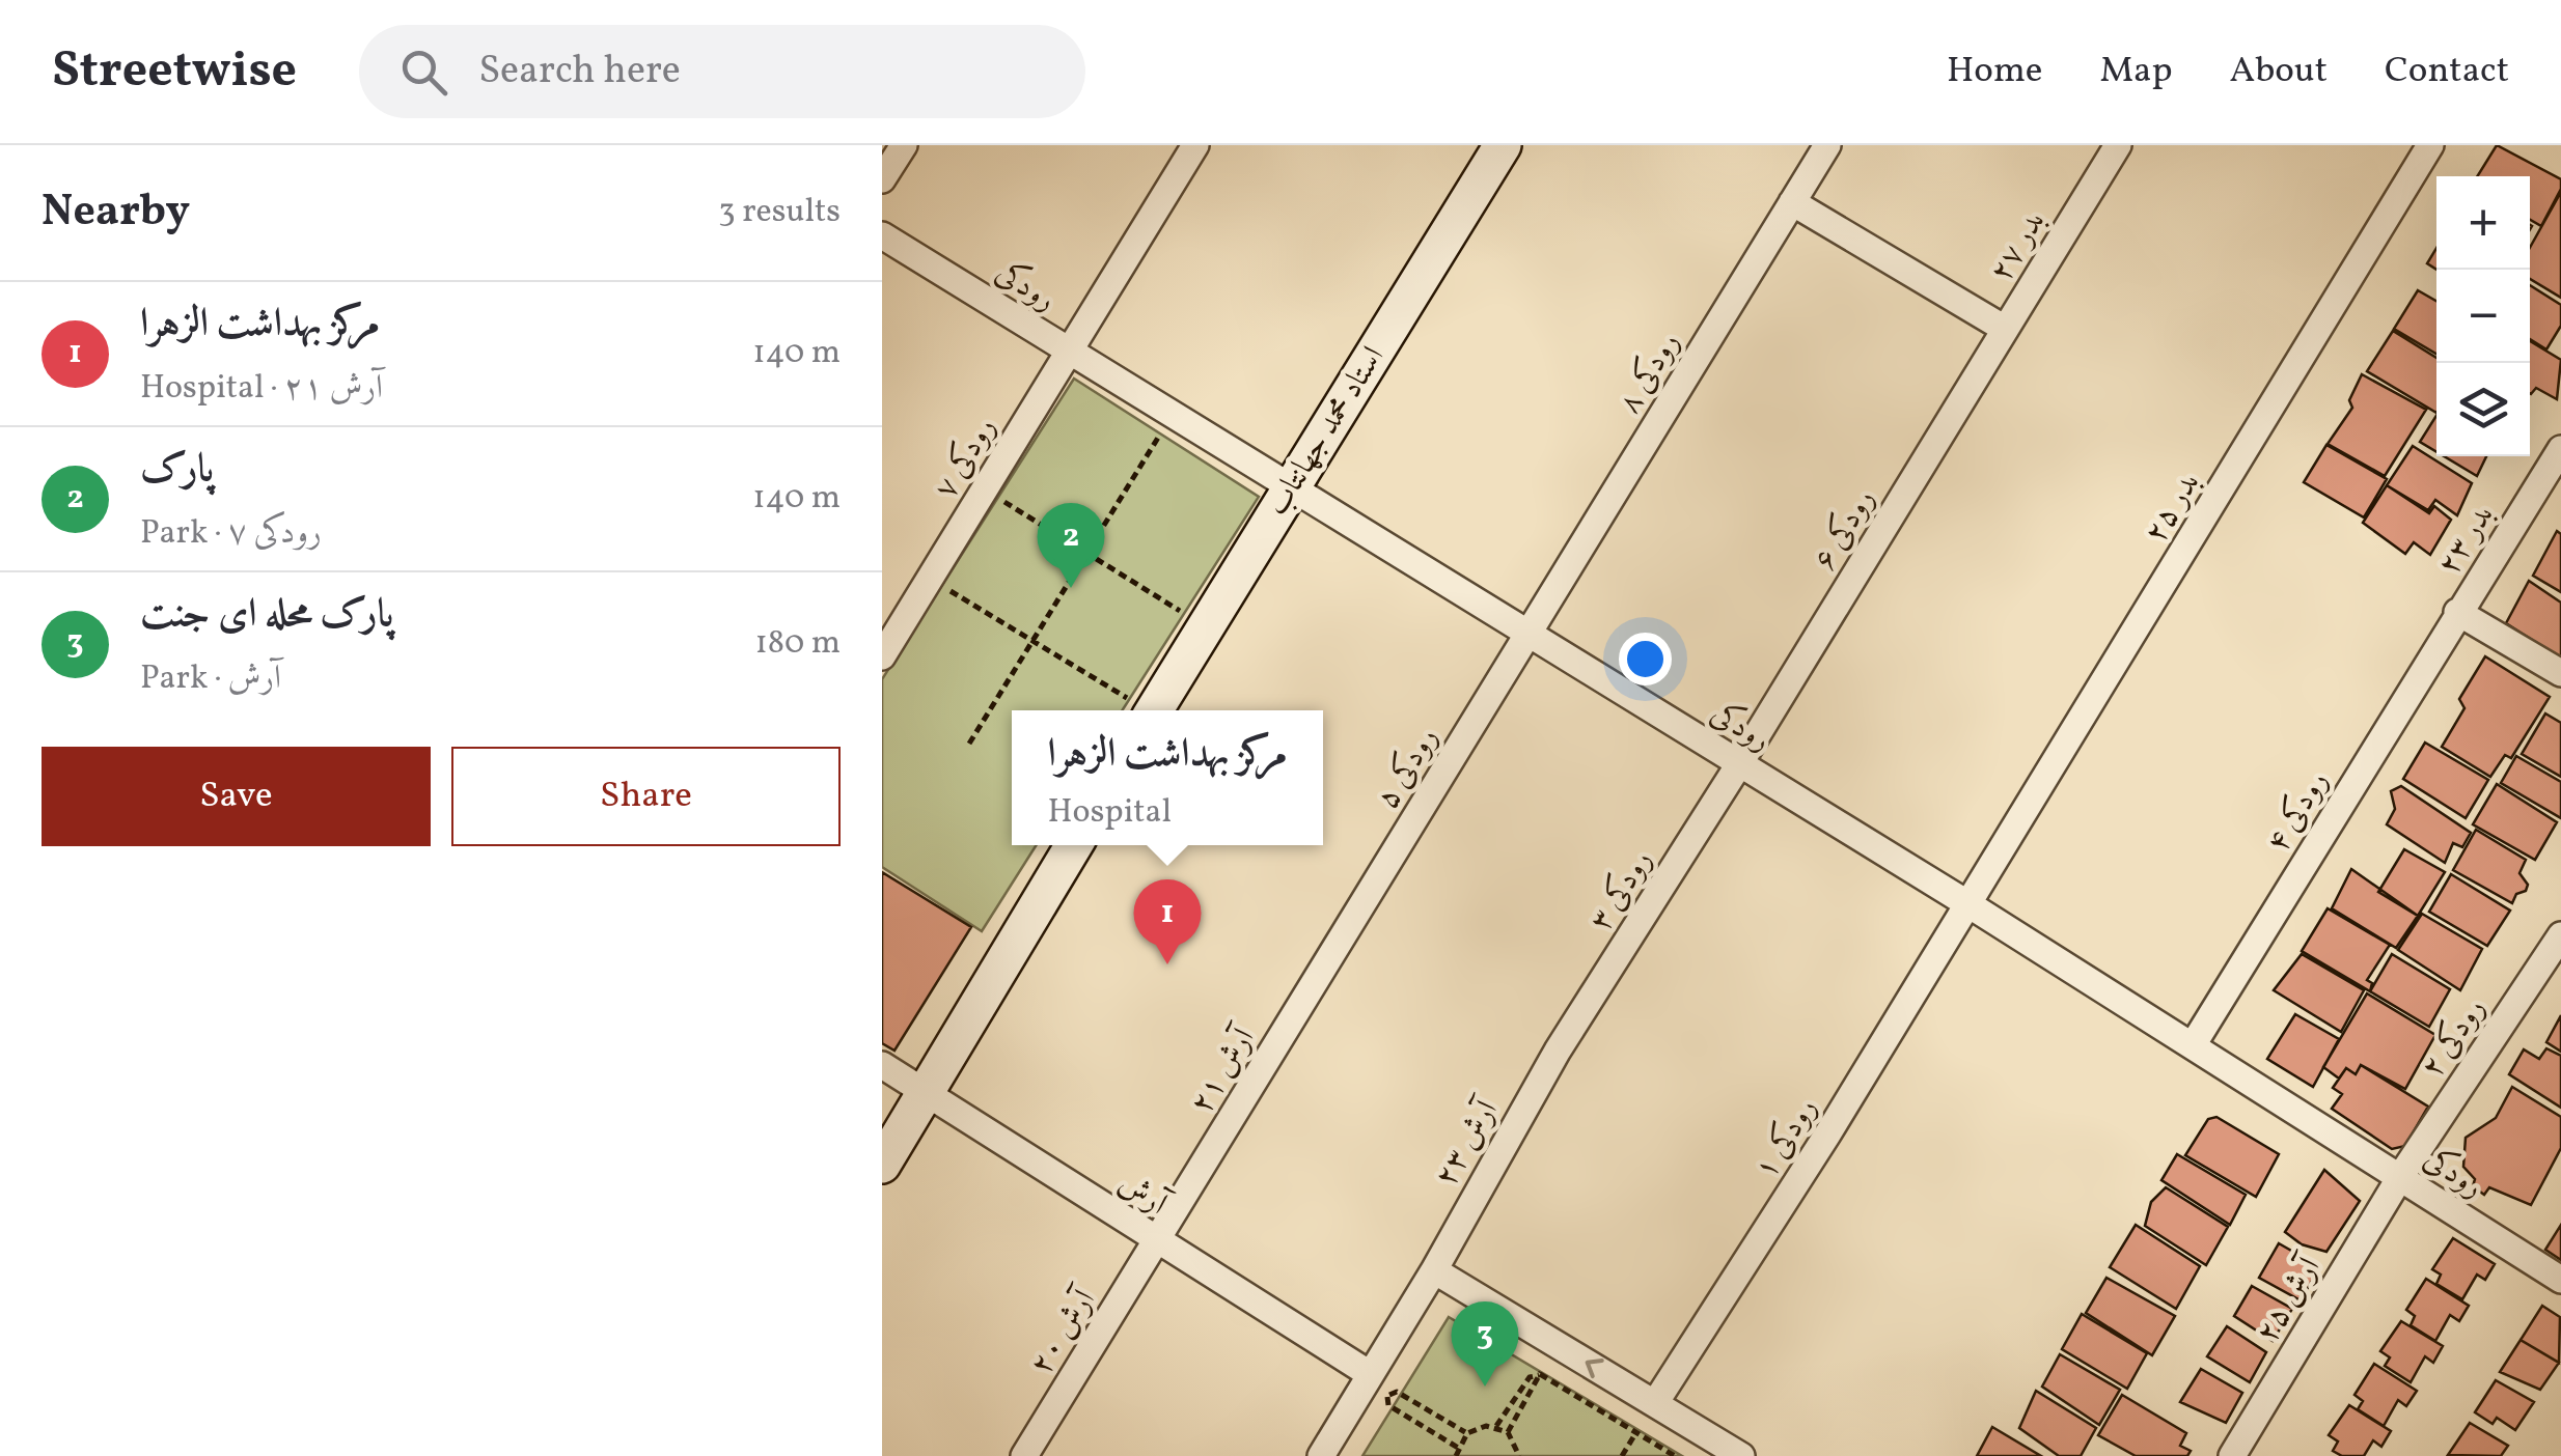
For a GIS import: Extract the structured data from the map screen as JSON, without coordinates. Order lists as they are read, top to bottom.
{
  "streets": {
    "street": [
      "بدر ۲۷",
      "رودکی",
      "رودکی ۸",
      "استاد محمد جهانتاب",
      "رودکی ۷",
      "بدر ۲۵",
      "رودکی ۶",
      "بدر ۲۳",
      "رودکی ۵",
      "رودکی ۴",
      "رودکی ۳",
      "رودکی ۲",
      "آرش ۲۱",
      "رودکی ۱",
      "آرش ۲۳",
      "آرش",
      "آرش ۲۵",
      "آرش ۲۰"
    ]
  },
  "crossings": [
    ["بدر ۲۷", "رودکی ۶"],
    ["رودکی", "رودکی ۸"],
    ["رودکی", "استاد محمد جهانتاب"],
    ["رودکی", "رودکی ۷"],
    ["رودکی", "بدر ۲۵"],
    ["رودکی", "رودکی ۶"],
    ["رودکی", "رودکی ۵"],
    ["رودکی", "رودکی ۴"],
    ["رودکی", "رودکی ۳"],
    ["رودکی", "رودکی ۲"],
    ["رودکی", "رودکی ۱"],
    ["رودکی", "آرش ۲۵"],
    ["رودکی ۸", "رودکی ۵"],
    ["بدر ۲۵", "رودکی ۱"],
    ["رودکی ۶", "رودکی ۳"],
    ["بدر ۲۳", "رودکی ۴"],
    ["رودکی ۵", "آرش ۲۱"],
    ["رودکی ۳", "آرش ۲۳"],
    ["رودکی ۲", "آرش ۲۵"],
    ["آرش ۲۱", "آرش"],
    ["آرش ۲۱", "آرش ۲۰"],
    ["آرش ۲۳", "آرش"],
    ["آرش", "آرش ۲۰"]
  ],
  "page": {
    "header": "Streetwise",
    "search": "Search here",
    "nav": [
      "Home",
      "Map",
      "About",
      "Contact"
    ],
    "heading": ["Nearby", "3 results"],
    "map_buttons": ["+", "−"],
    "list": [
      {
        "mark": "1",
        "name": "مرکز بهداشت الزهرا",
        "note": "Hospital · آرش ۲۱",
        "value": "140 m"
      },
      {
        "mark": "2",
        "name": "پارک",
        "note": "Park · رودکی ۷",
        "value": "140 m"
      },
      {
        "mark": "3",
        "name": "پارک محله ای جنت",
        "note": "Park · آرش",
        "value": "180 m"
      }
    ],
    "pins": ["2", "1", "3"],
    "popup": ["مرکز بهداشت الزهرا", "Hospital"],
    "buttons": ["Save", "Share"]
  }
}
